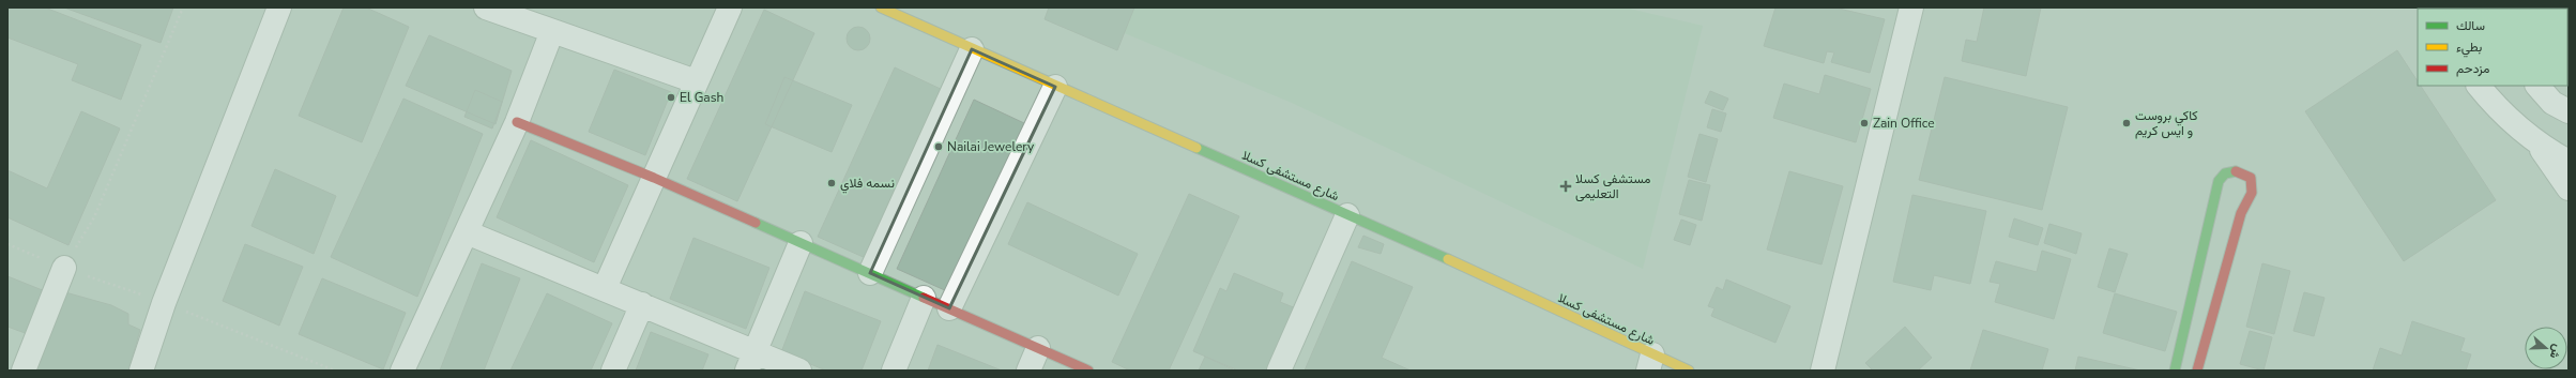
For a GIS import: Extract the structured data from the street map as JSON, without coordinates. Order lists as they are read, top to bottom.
{
  "streets": {
    "street": ["شارع مستشفى كسلا"]
  },
  "places": {
    "other": [
      "El Gash",
      "Zain Office",
      "كاكي بروست و ايس كريم",
      "Nailai Jewelery",
      "نسمه فلاي"
    ],
    "health": ["مستشفى كسلا التعليمى"]
  },
  "legend": ["سالك", "بطيء", "مزدحم"],
  "north": "right"
}
